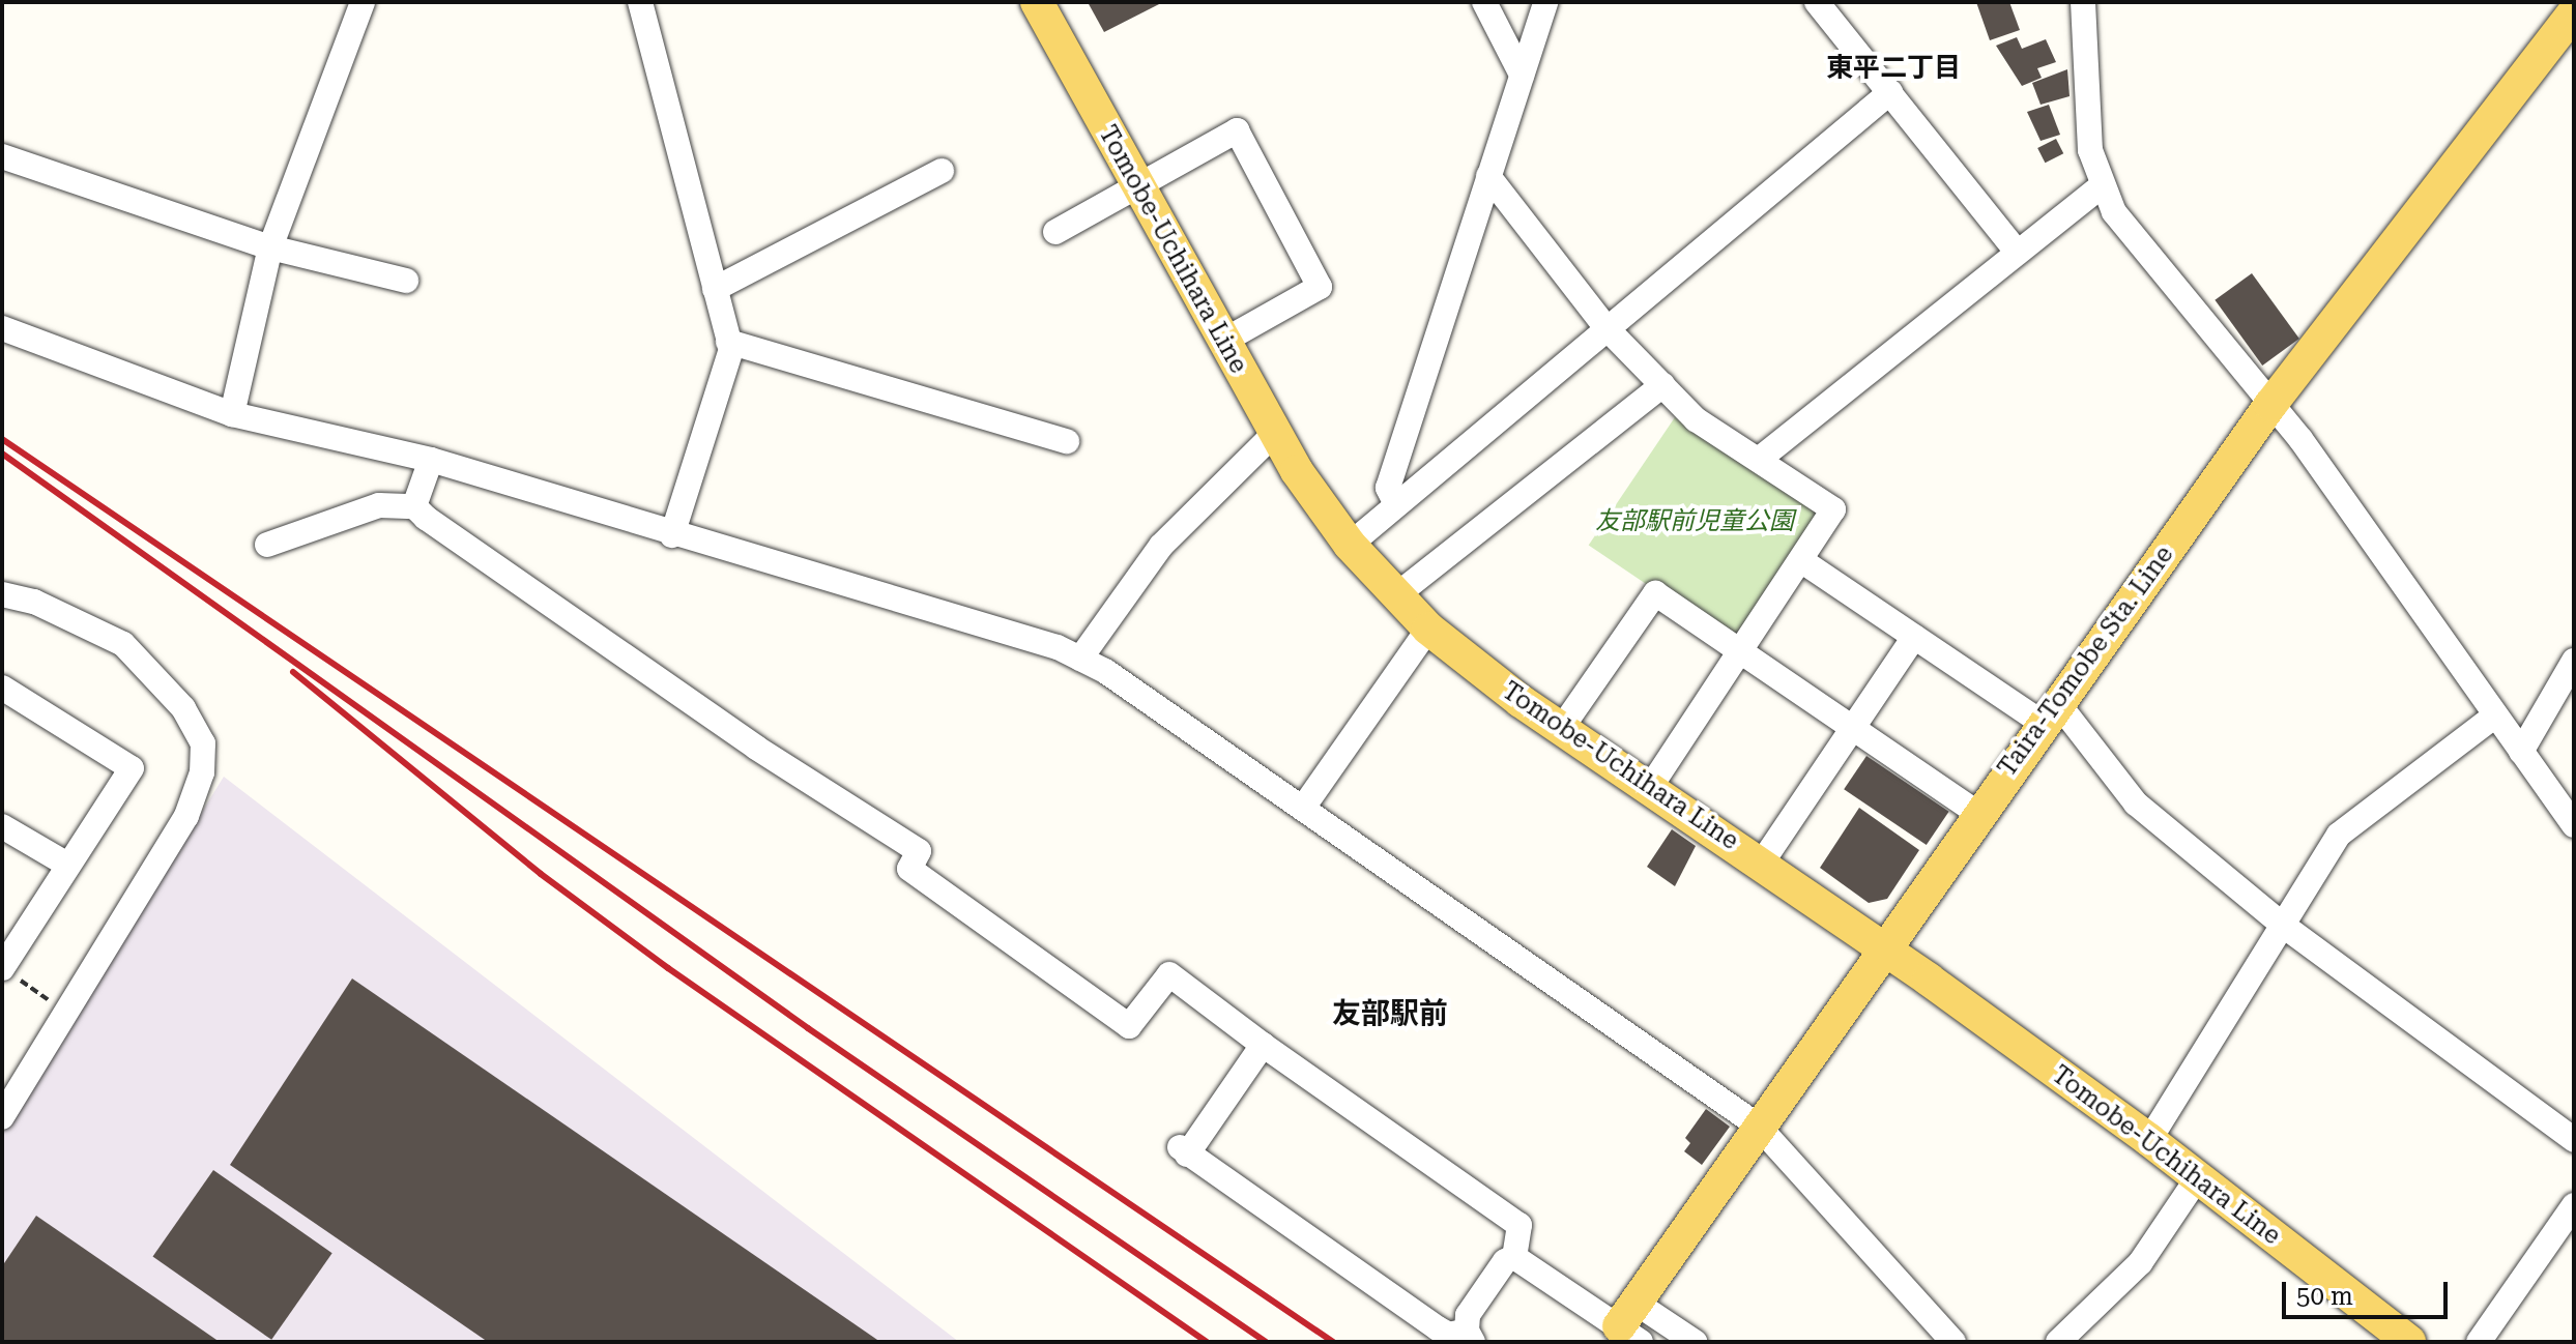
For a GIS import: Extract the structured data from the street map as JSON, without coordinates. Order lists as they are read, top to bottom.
{
  "streets": {
    "main road": ["Tomobe-Uchihara Line", "Taira-Tomobe Sta. Line"]
  },
  "crossings": [
    ["Tomobe-Uchihara Line", "Taira-Tomobe Sta. Line"]
  ],
  "districts": ["東平二丁目", "友部駅前"],
  "parks": ["友部駅前児童公園"],
  "scale_bar": "50 m"
}
